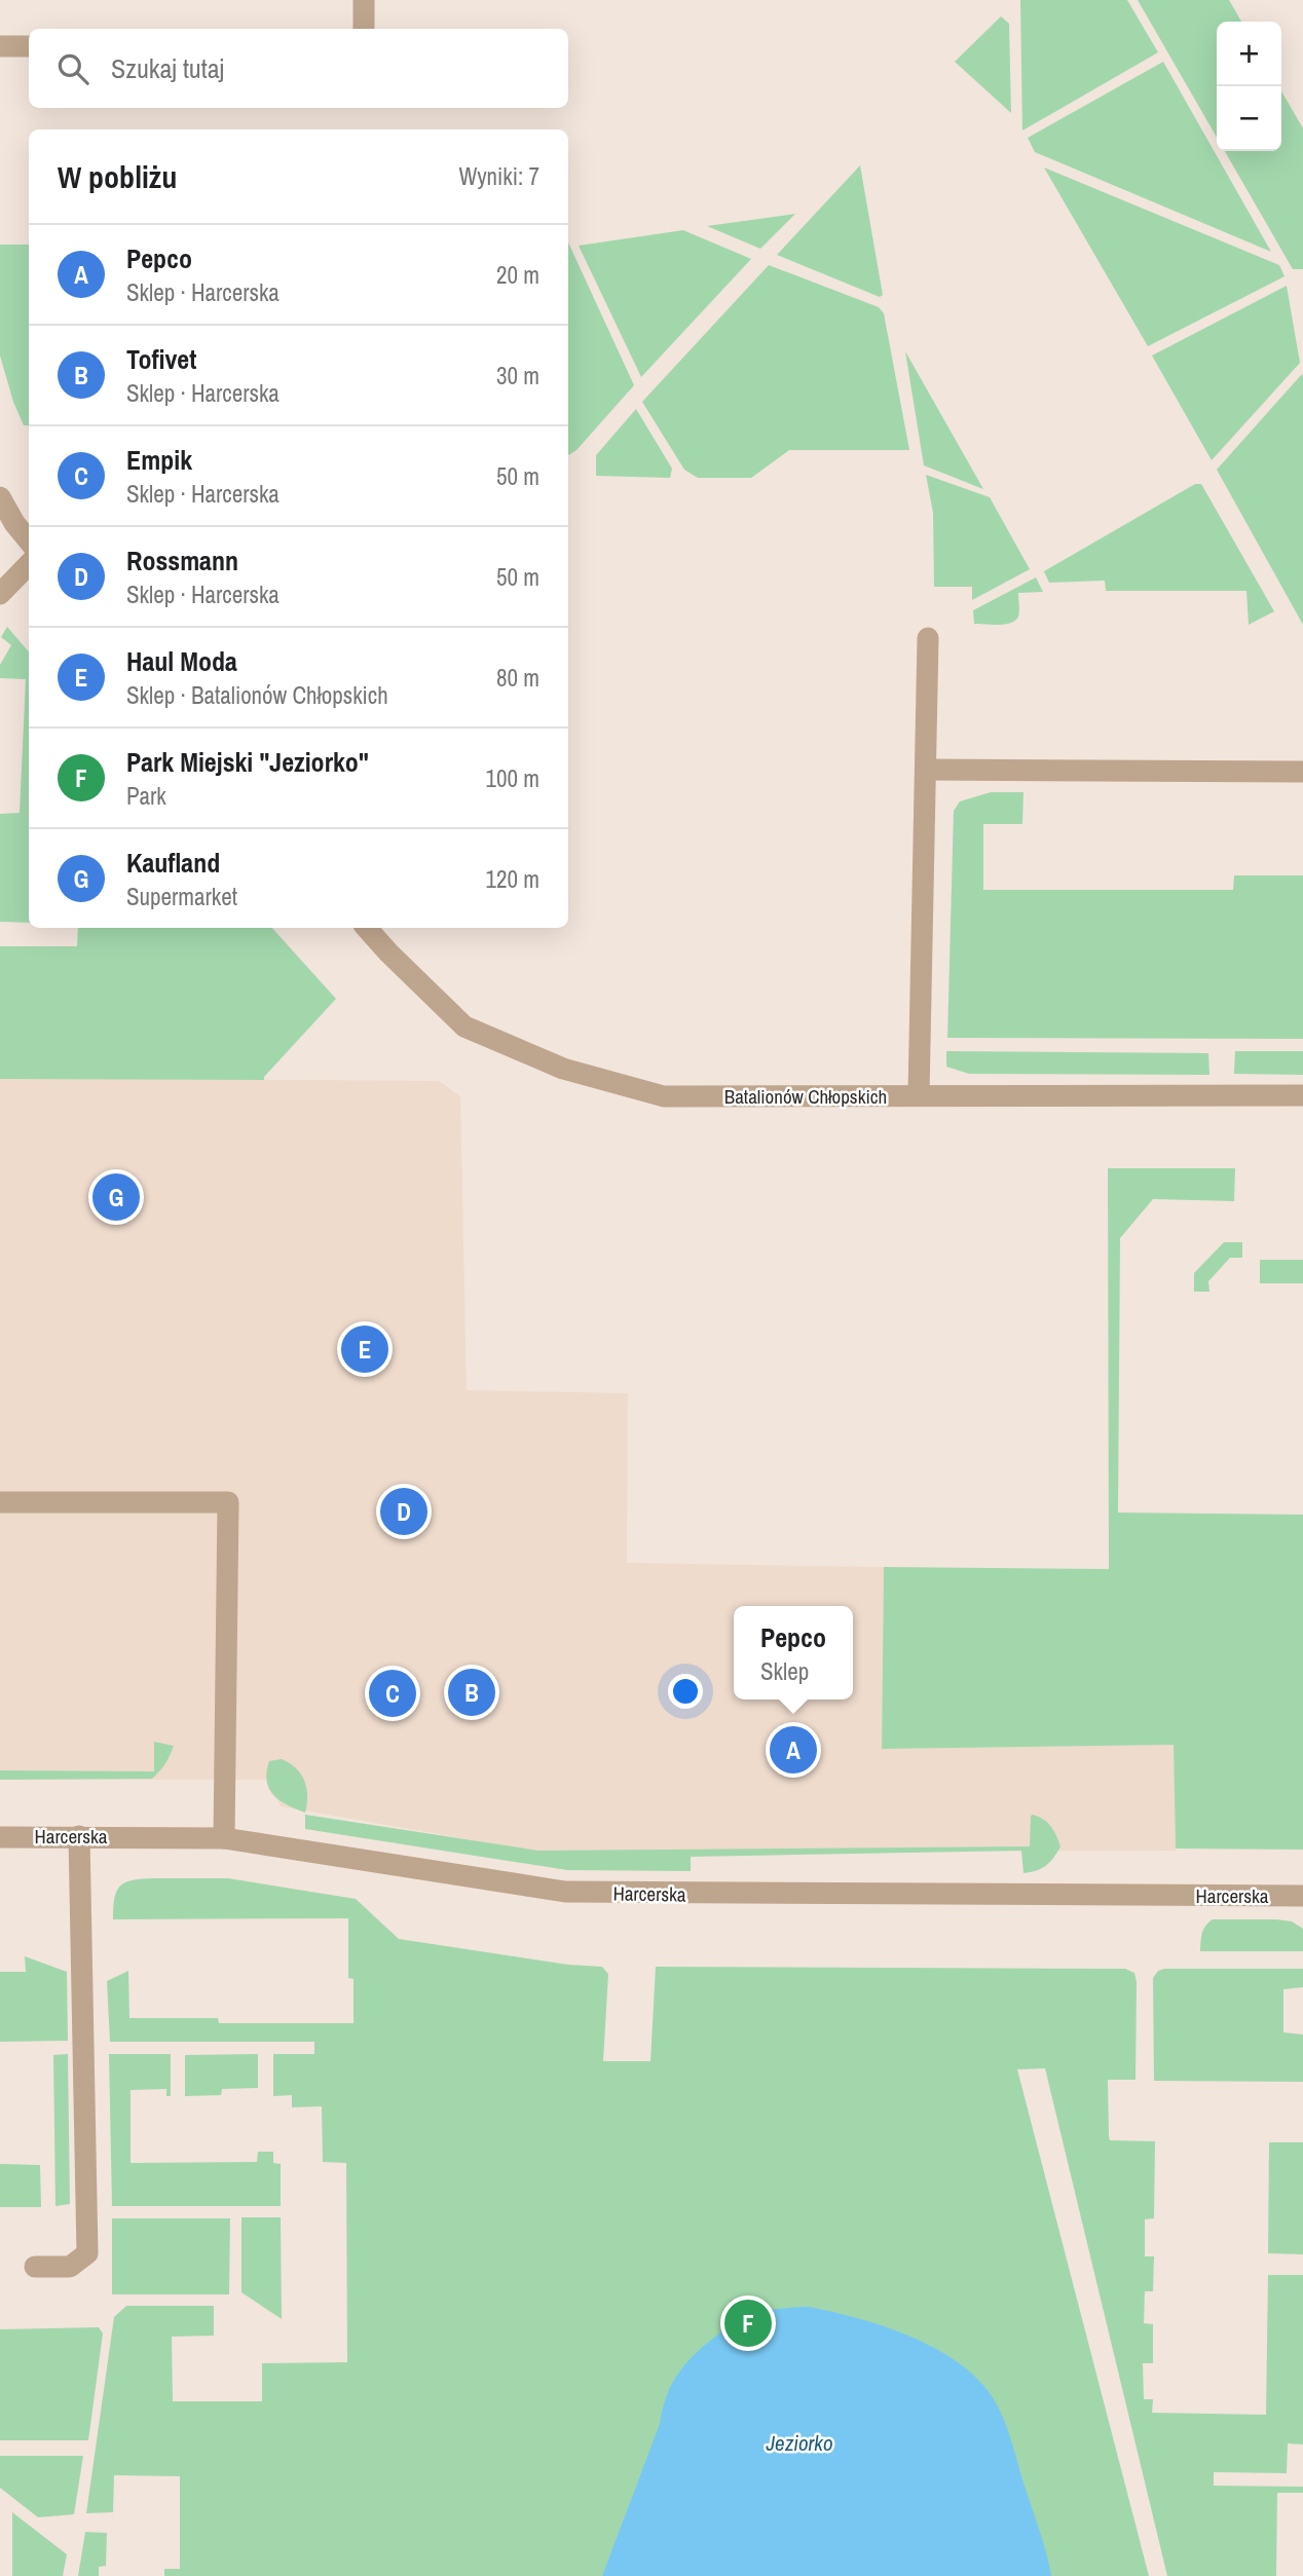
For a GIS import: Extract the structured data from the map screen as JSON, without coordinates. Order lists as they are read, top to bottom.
{
  "streets": {
    "street": ["Batalionów Chłopskich", "Harcerska"]
  },
  "water": ["Jeziorko"],
  "page": {
    "map_buttons": ["+", "−"],
    "search": "Szukaj tutaj",
    "heading": ["W pobliżu", "Wyniki: 7"],
    "list": [
      {
        "mark": "A",
        "name": "Pepco",
        "note": "Sklep · Harcerska",
        "value": "20 m"
      },
      {
        "mark": "B",
        "name": "Tofivet",
        "note": "Sklep · Harcerska",
        "value": "30 m"
      },
      {
        "mark": "C",
        "name": "Empik",
        "note": "Sklep · Harcerska",
        "value": "50 m"
      },
      {
        "mark": "D",
        "name": "Rossmann",
        "note": "Sklep · Harcerska",
        "value": "50 m"
      },
      {
        "mark": "E",
        "name": "Haul Moda",
        "note": "Sklep · Batalionów Chłopskich",
        "value": "80 m"
      },
      {
        "mark": "F",
        "name": "Park Miejski \"Jeziorko\"",
        "note": "Park",
        "value": "100 m"
      },
      {
        "mark": "G",
        "name": "Kaufland",
        "note": "Supermarket",
        "value": "120 m"
      }
    ],
    "pins": [
      "G",
      "E",
      "D",
      "B",
      "C",
      "A",
      "F"
    ],
    "popup": ["Pepco", "Sklep"]
  }
}
